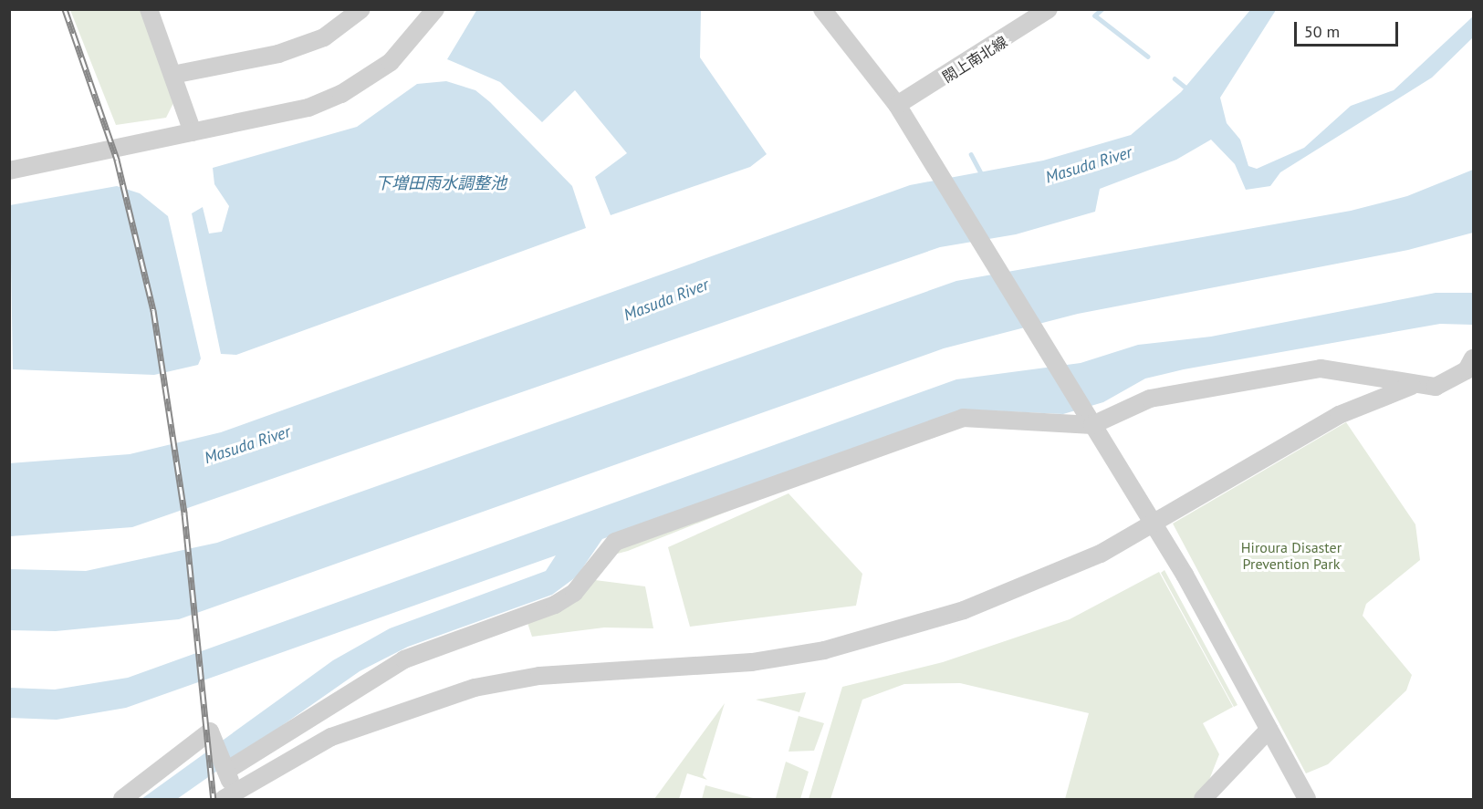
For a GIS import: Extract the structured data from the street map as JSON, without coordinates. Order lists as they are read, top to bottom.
{
  "streets": {
    "street": ["閖上南北線"]
  },
  "water": ["Masuda River", "下増田雨水調整池"],
  "parks": ["Hiroura Disaster Prevention Park"],
  "scale_bar": "50 m"
}
